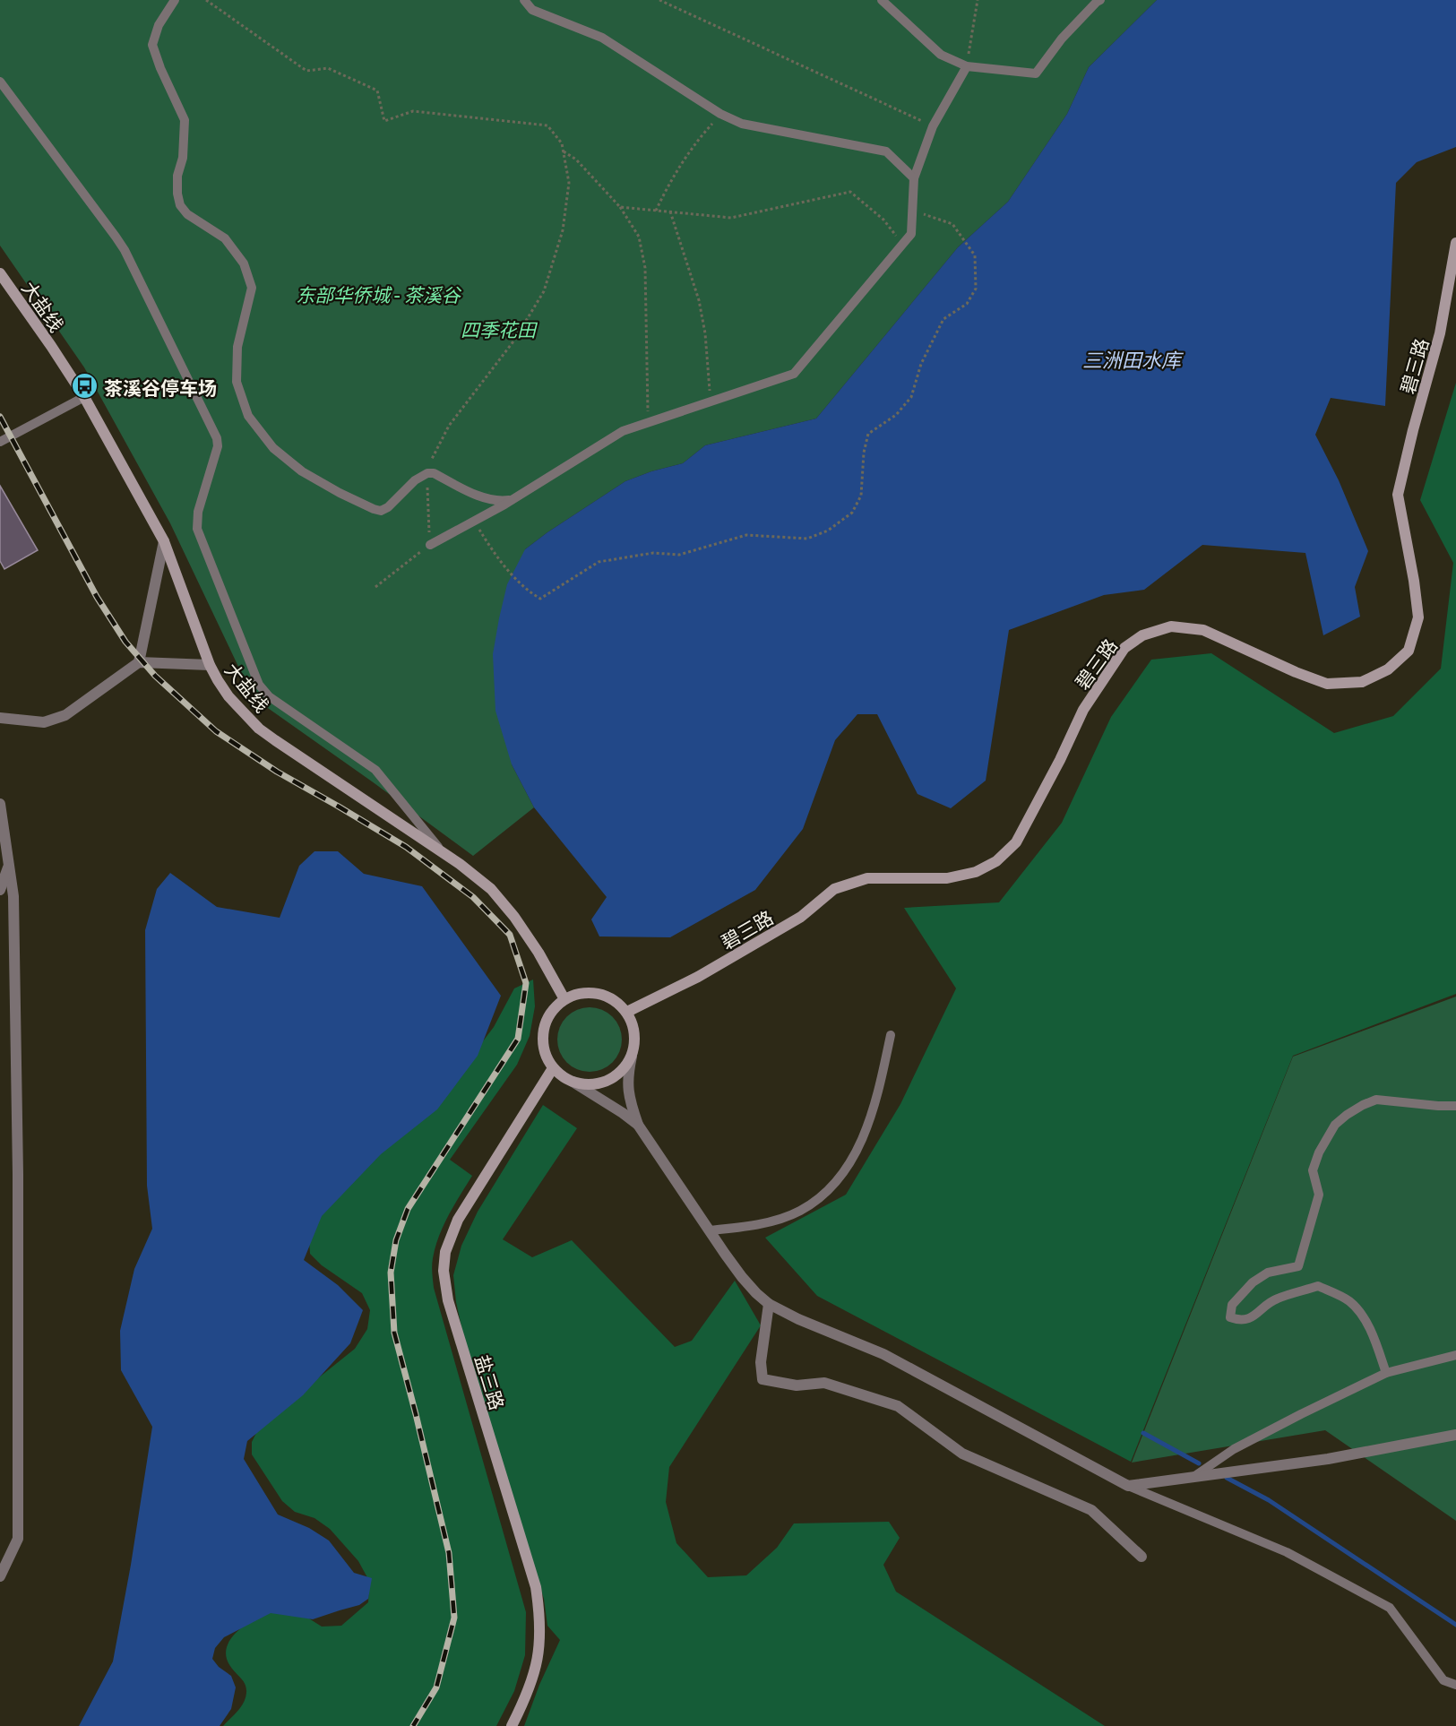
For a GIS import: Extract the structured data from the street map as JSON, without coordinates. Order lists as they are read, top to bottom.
{
  "streets": {
    "main road": ["大盐线", "碧三路", "盐三路"]
  },
  "crossings": [
    ["大盐线", "碧三路"],
    ["大盐线", "盐三路"],
    ["碧三路", "盐三路"]
  ],
  "water": ["三洲田水库"],
  "parks": ["东部华侨城 - 茶溪谷", "四季花田"],
  "places": {
    "bus stop": ["茶溪谷停车场"]
  }
}
